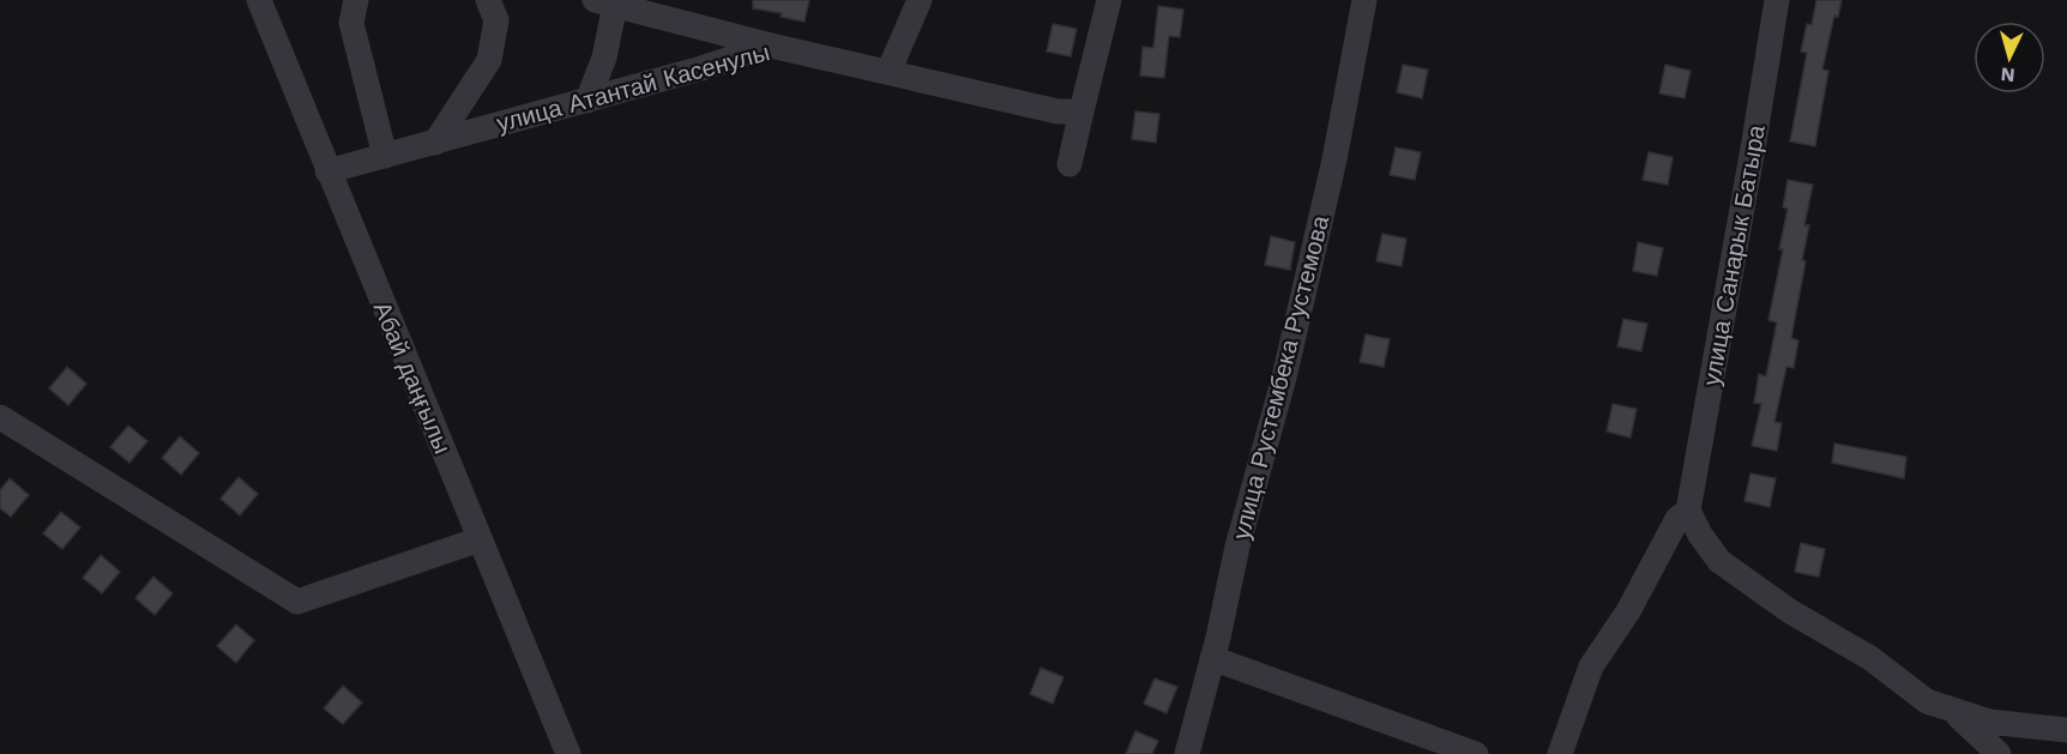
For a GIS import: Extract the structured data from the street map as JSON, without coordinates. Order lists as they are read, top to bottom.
{
  "streets": {
    "street": [
      "улица Атантай Касенулы",
      "улица Санарык Батыра",
      "Абай даңғылы",
      "улица Рустембека Рустемова"
    ]
  },
  "crossings": [
    ["улица Атантай Касенулы", "Абай даңғылы"]
  ],
  "north": "bottom"
}
